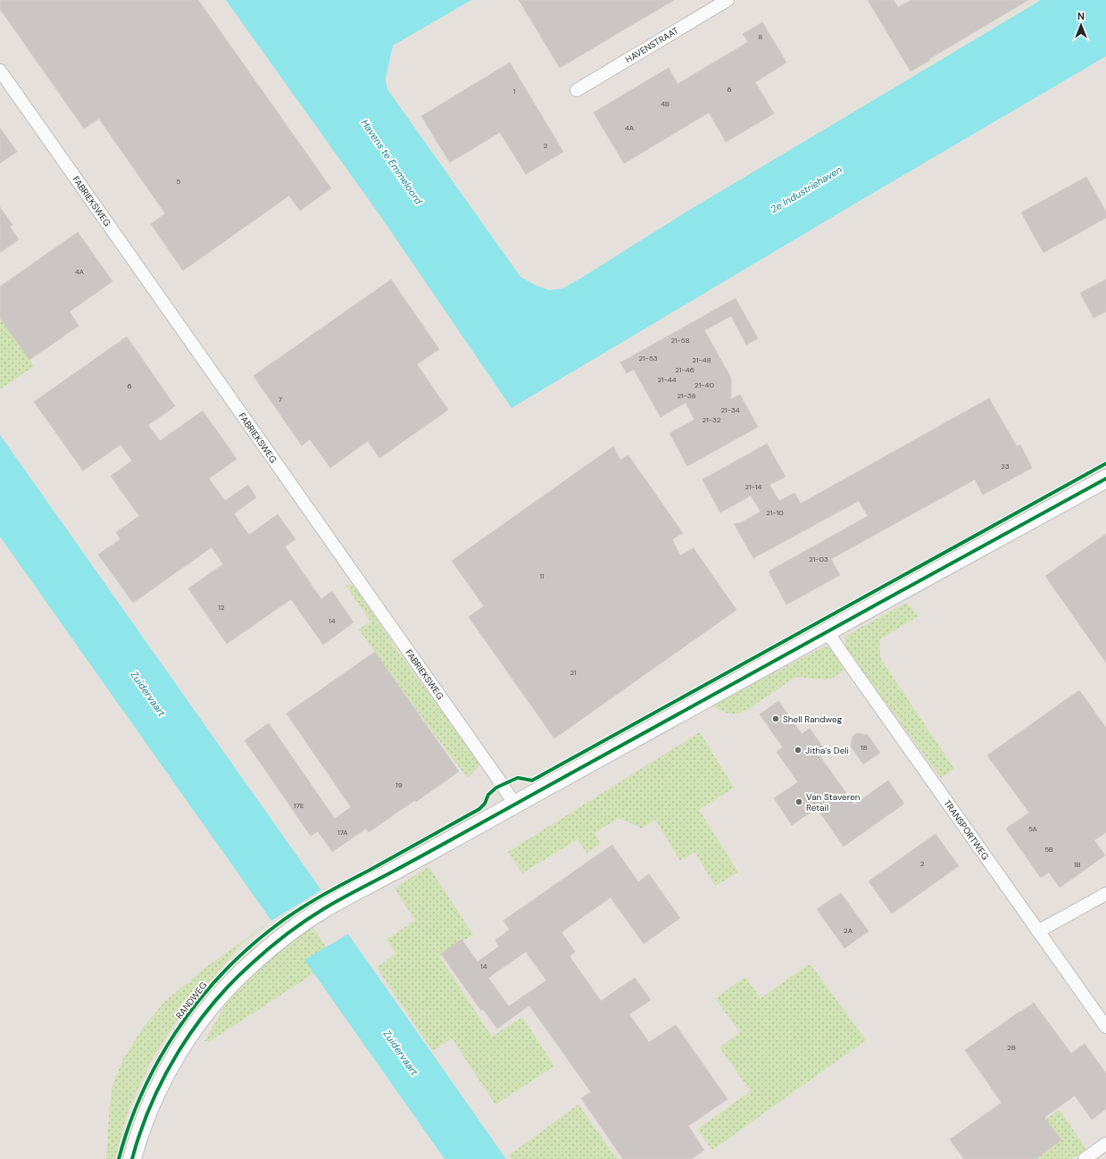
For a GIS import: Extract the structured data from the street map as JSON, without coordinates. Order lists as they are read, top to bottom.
{
  "streets": {
    "street": ["HAVENSTRAAT", "FABRIEKSWEG", "TRANSPORTWEG"],
    "cycle path": ["RANDWEG"]
  },
  "water": ["Havens te Emmeloord", "2e Industriehaven", "Zuidervaart"],
  "places": ["Shell Randweg", "Jitha's Deli", "Van Staveren Retail"],
  "house_numbers": [
    "8",
    "6",
    "1",
    "4B",
    "4A",
    "2",
    "5",
    "4A",
    "21-58",
    "21-53",
    "21-48",
    "21-46",
    "21-44",
    "21-40",
    "6",
    "21-38",
    "7",
    "21-34",
    "21-32",
    "23",
    "21-14",
    "21-10",
    "21-03",
    "11",
    "12",
    "14",
    "21",
    "18",
    "19",
    "17E",
    "5A",
    "17A",
    "5B",
    "2",
    "1B",
    "2A",
    "14",
    "2B"
  ],
  "north": "top"
}
